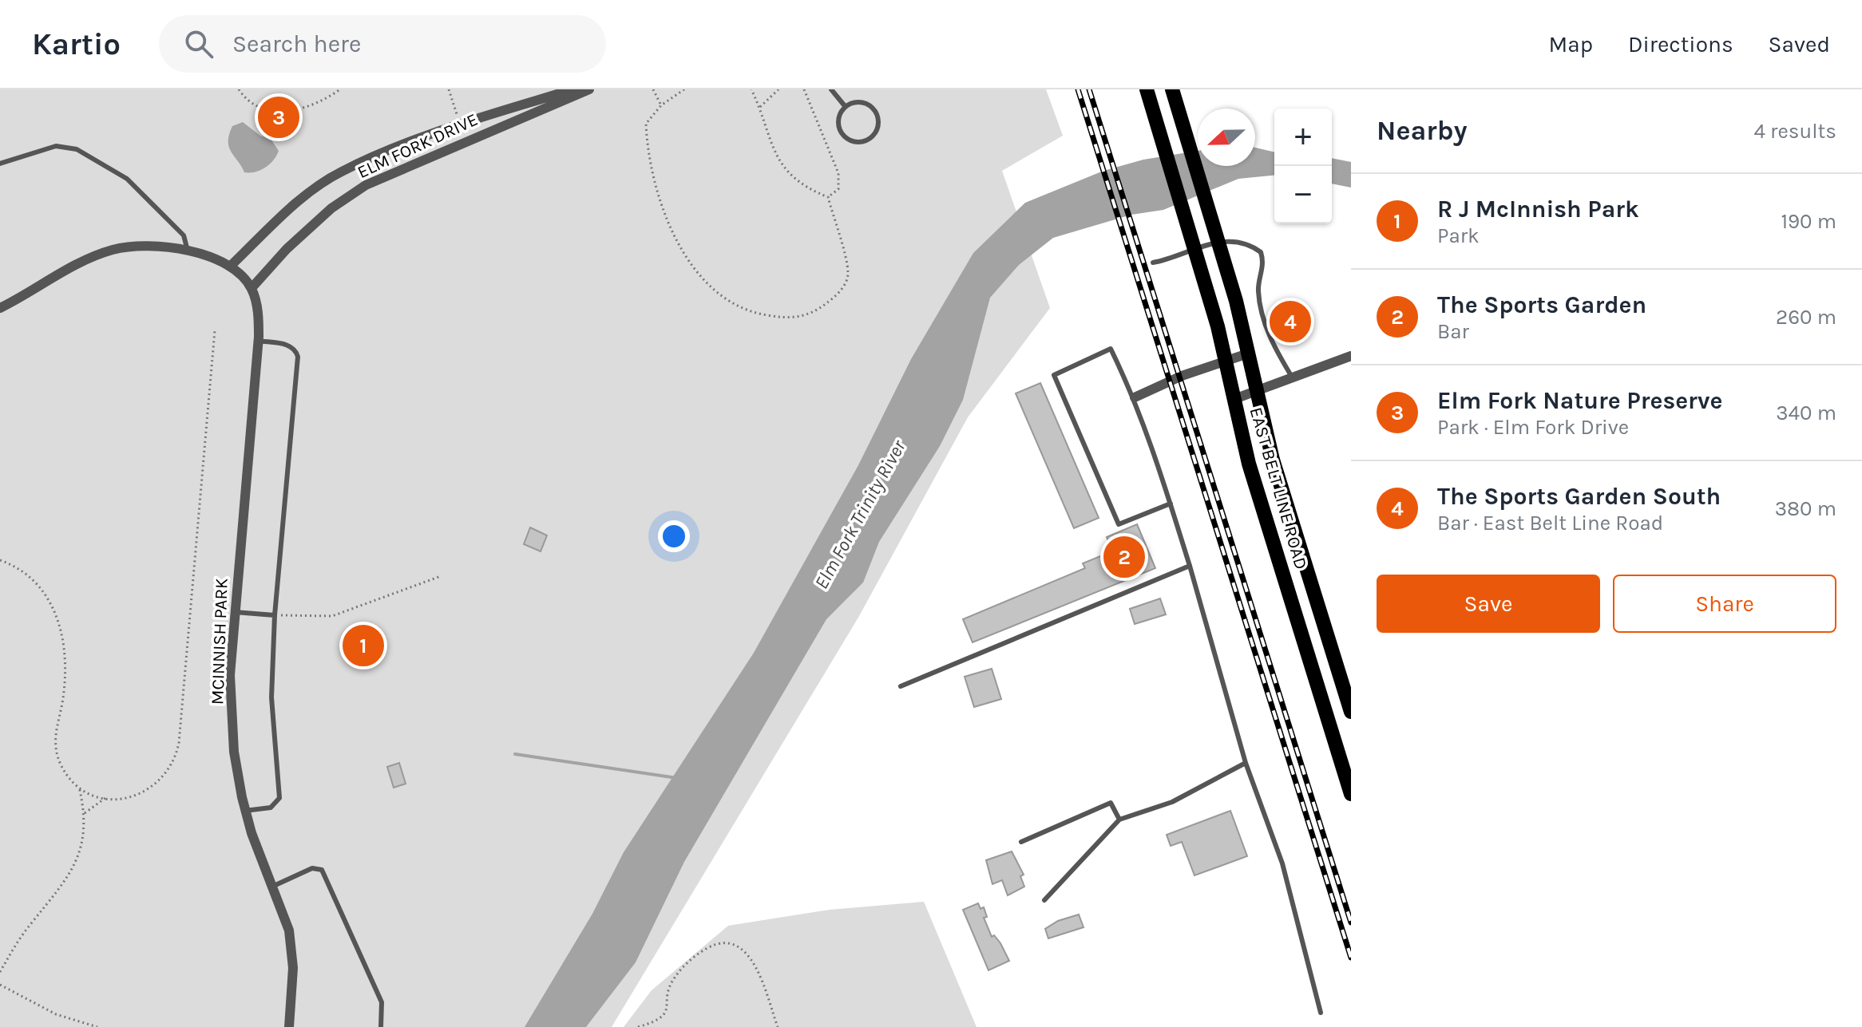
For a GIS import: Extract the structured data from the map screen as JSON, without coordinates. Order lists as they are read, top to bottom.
{
  "streets": {
    "main road": ["EAST BELT LINE ROAD"],
    "street": ["ELM FORK DRIVE", "MCINNISH PARK"]
  },
  "crossings": [
    ["ELM FORK DRIVE", "MCINNISH PARK"]
  ],
  "water": ["Elm Fork Trinity River"],
  "north": "left",
  "page": {
    "header": "Kartio",
    "search": "Search here",
    "nav": ["Map", "Directions", "Saved"],
    "heading": ["Nearby", "4 results"],
    "pins": [
      "3",
      "4",
      "2",
      "1"
    ],
    "map_buttons": ["+", "−"],
    "list": [
      {
        "mark": "1",
        "name": "R J McInnish Park",
        "note": "Park",
        "value": "190 m"
      },
      {
        "mark": "2",
        "name": "The Sports Garden",
        "note": "Bar",
        "value": "260 m"
      },
      {
        "mark": "3",
        "name": "Elm Fork Nature Preserve",
        "note": "Park · Elm Fork Drive",
        "value": "340 m"
      },
      {
        "mark": "4",
        "name": "The Sports Garden South",
        "note": "Bar · East Belt Line Road",
        "value": "380 m"
      }
    ],
    "buttons": ["Save", "Share"]
  }
}
